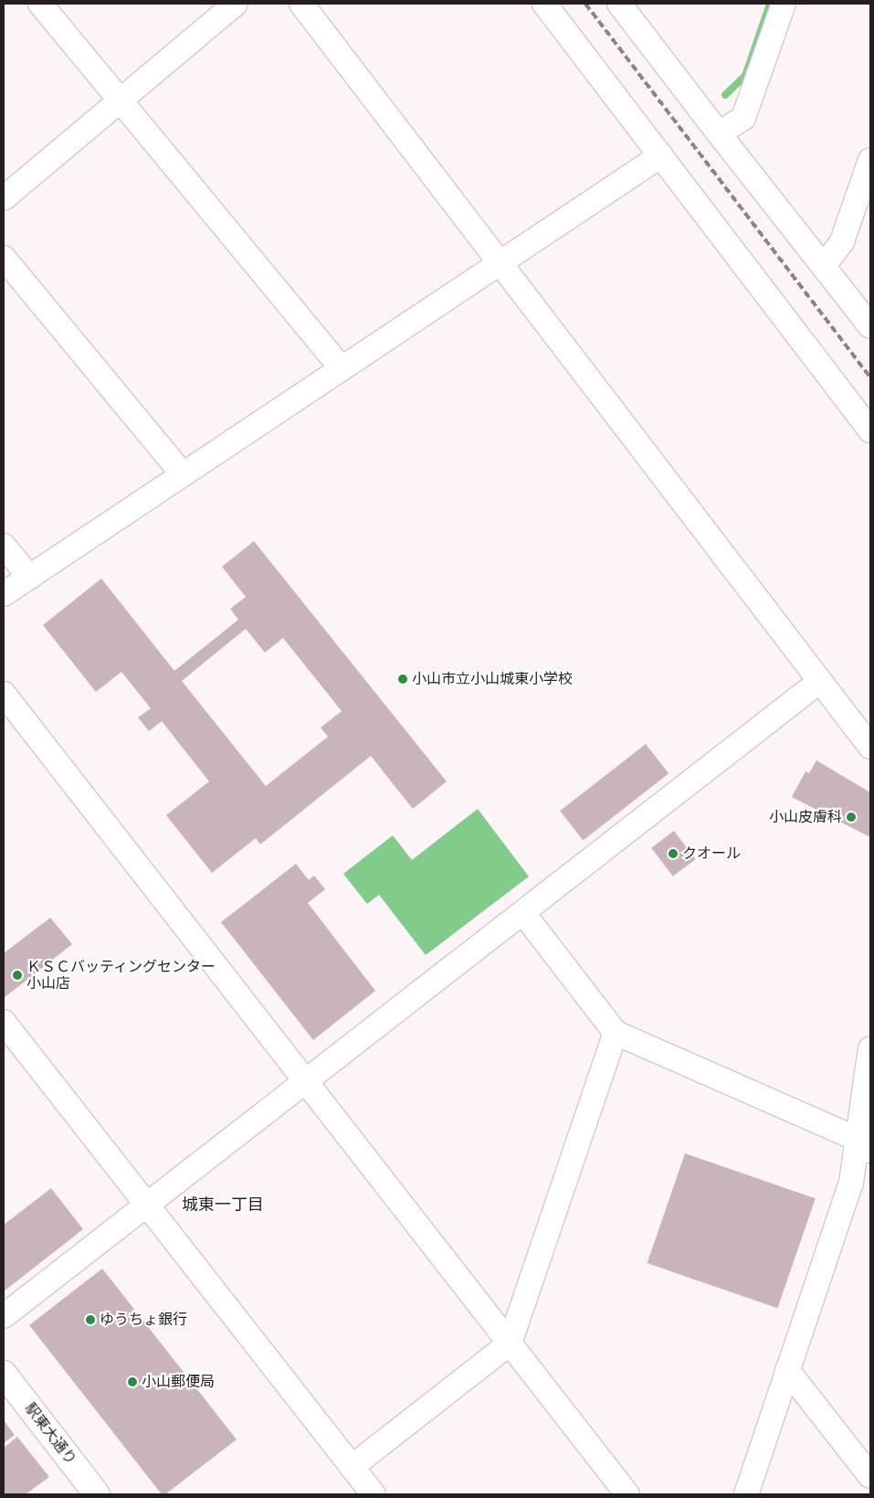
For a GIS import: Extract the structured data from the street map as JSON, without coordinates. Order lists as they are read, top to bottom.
{
  "streets": {
    "street": ["駅東大通り"]
  },
  "districts": ["城東一丁目"],
  "places": [
    "小山市立小山城東小学校",
    "小山皮膚科",
    "クオール",
    "ＫＳＣバッティングセンター 小山店",
    "ゆうちょ銀行",
    "小山郵便局"
  ]
}
